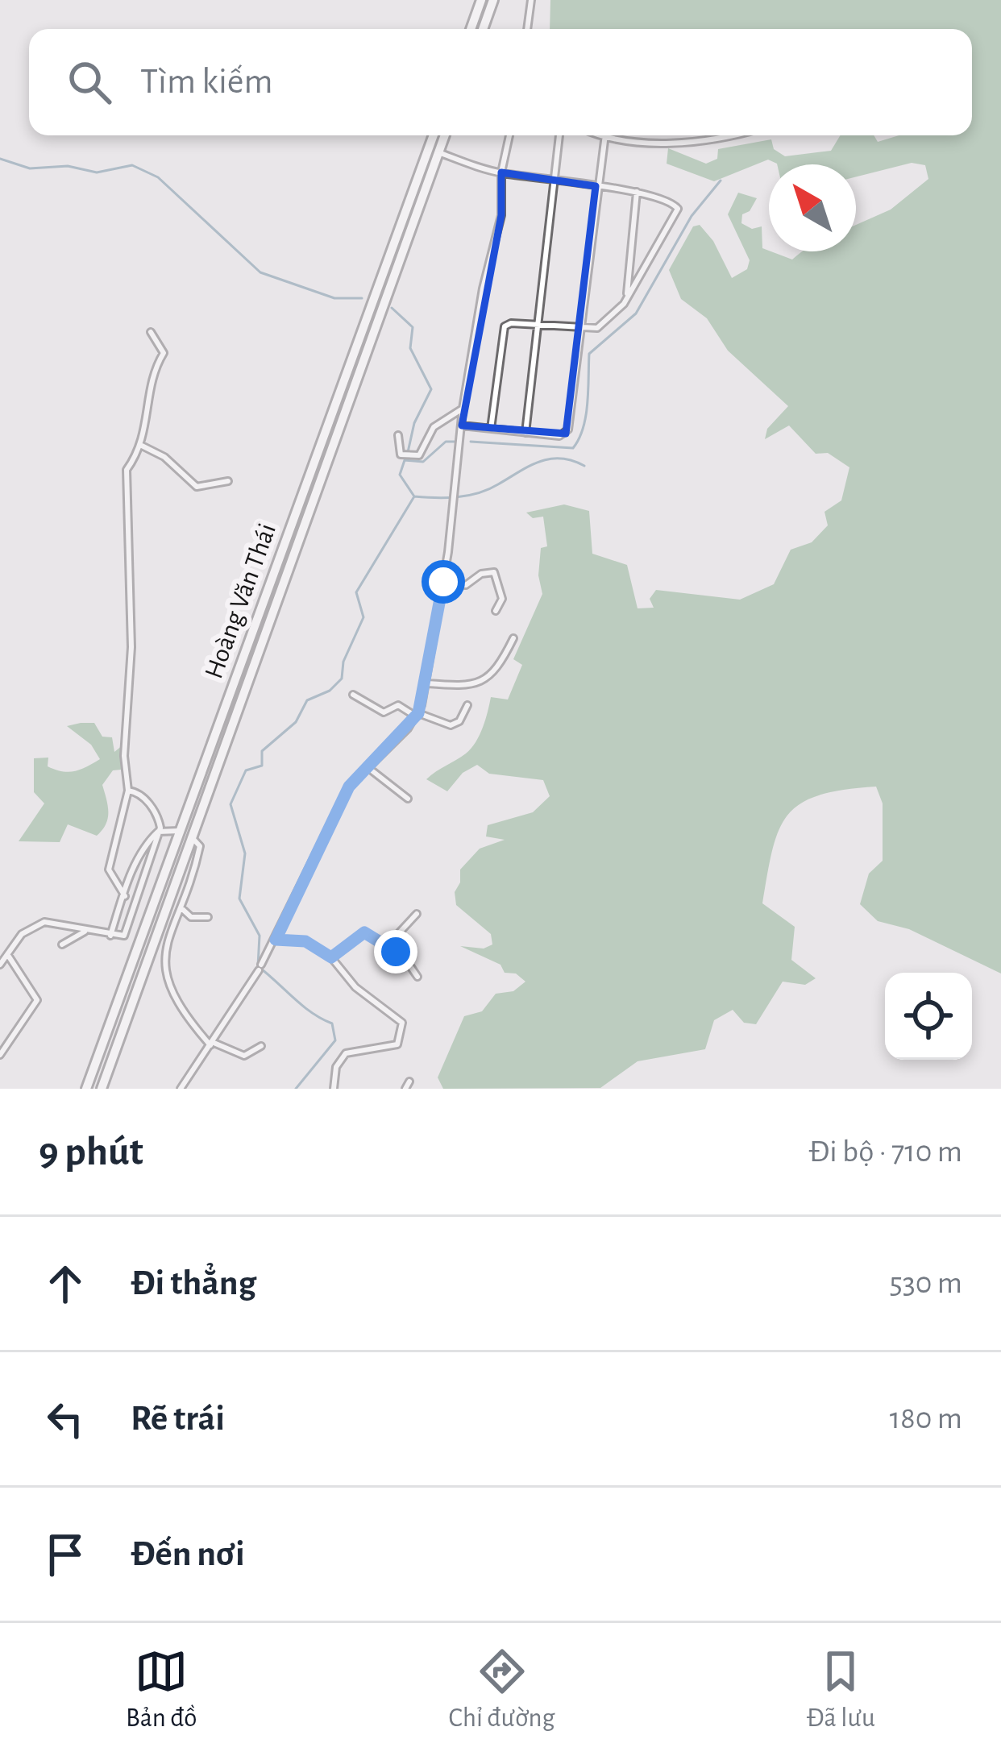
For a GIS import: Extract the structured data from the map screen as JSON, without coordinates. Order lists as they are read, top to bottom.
{
  "streets": {
    "main road": ["Hoàng Văn Thái"]
  },
  "north": "top left",
  "page": {
    "search": "Tìm kiếm",
    "heading": ["9 phút", "Đi bộ · 710 m"],
    "list": [
      ["Đi thẳng", "530 m"],
      ["Rẽ trái", "180 m"],
      "Đến nơi"
    ],
    "nav": ["Bản đồ", "Chỉ đường", "Đã lưu"]
  }
}
